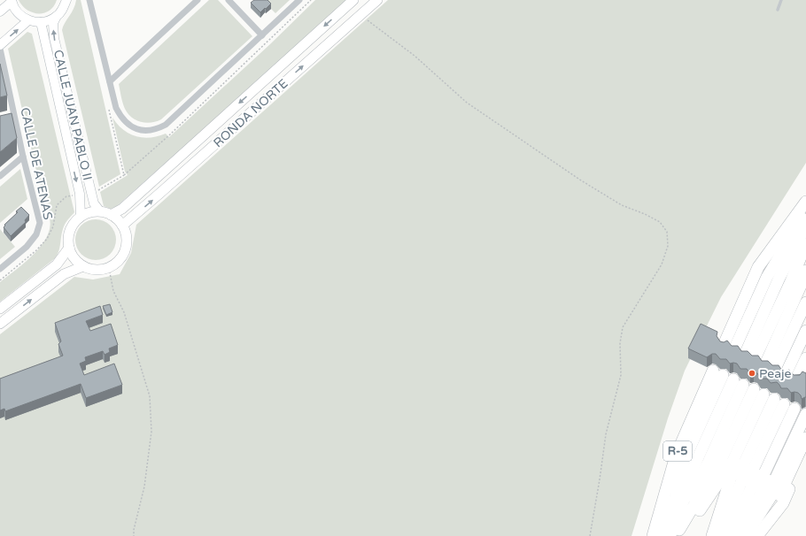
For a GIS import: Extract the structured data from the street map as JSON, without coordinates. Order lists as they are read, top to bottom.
{
  "streets": {
    "highway": ["R-5"],
    "main road": ["RONDA NORTE", "CALLE JUAN PABLO II"],
    "street": ["CALLE DE ATENAS"]
  },
  "crossings": [
    ["RONDA NORTE", "CALLE JUAN PABLO II"]
  ],
  "places": ["Peaje"]
}
